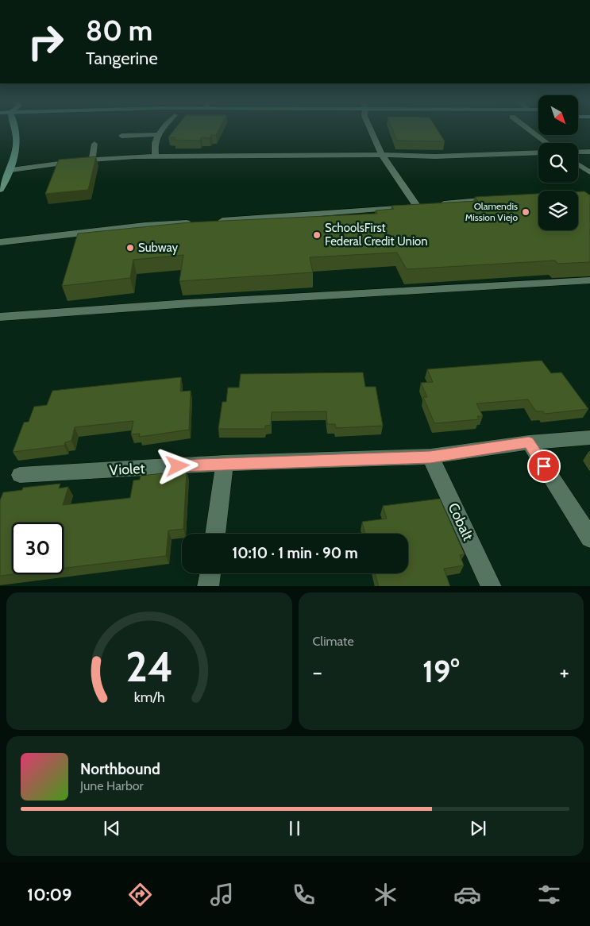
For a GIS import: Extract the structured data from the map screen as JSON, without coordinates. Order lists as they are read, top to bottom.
{
  "streets": {
    "street": ["Violet", "Cobalt"]
  },
  "crossings": [
    ["Violet", "Cobalt"]
  ],
  "places": ["Olamendis Mission Viejo", "SchoolsFirst Federal Credit Union", "Subway"],
  "north": "bottom right",
  "page": {
    "turn": ["80 m", "Tangerine"],
    "limit": "30",
    "trip": "10:10 · 1 min · 90 m",
    "tile": "Climate",
    "heat": ["−", "19°", "+"],
    "song": ["Northbound", "June Harbor"],
    "tabs": "10:09",
    "gauge": ["24", "km/h"]
  }
}
